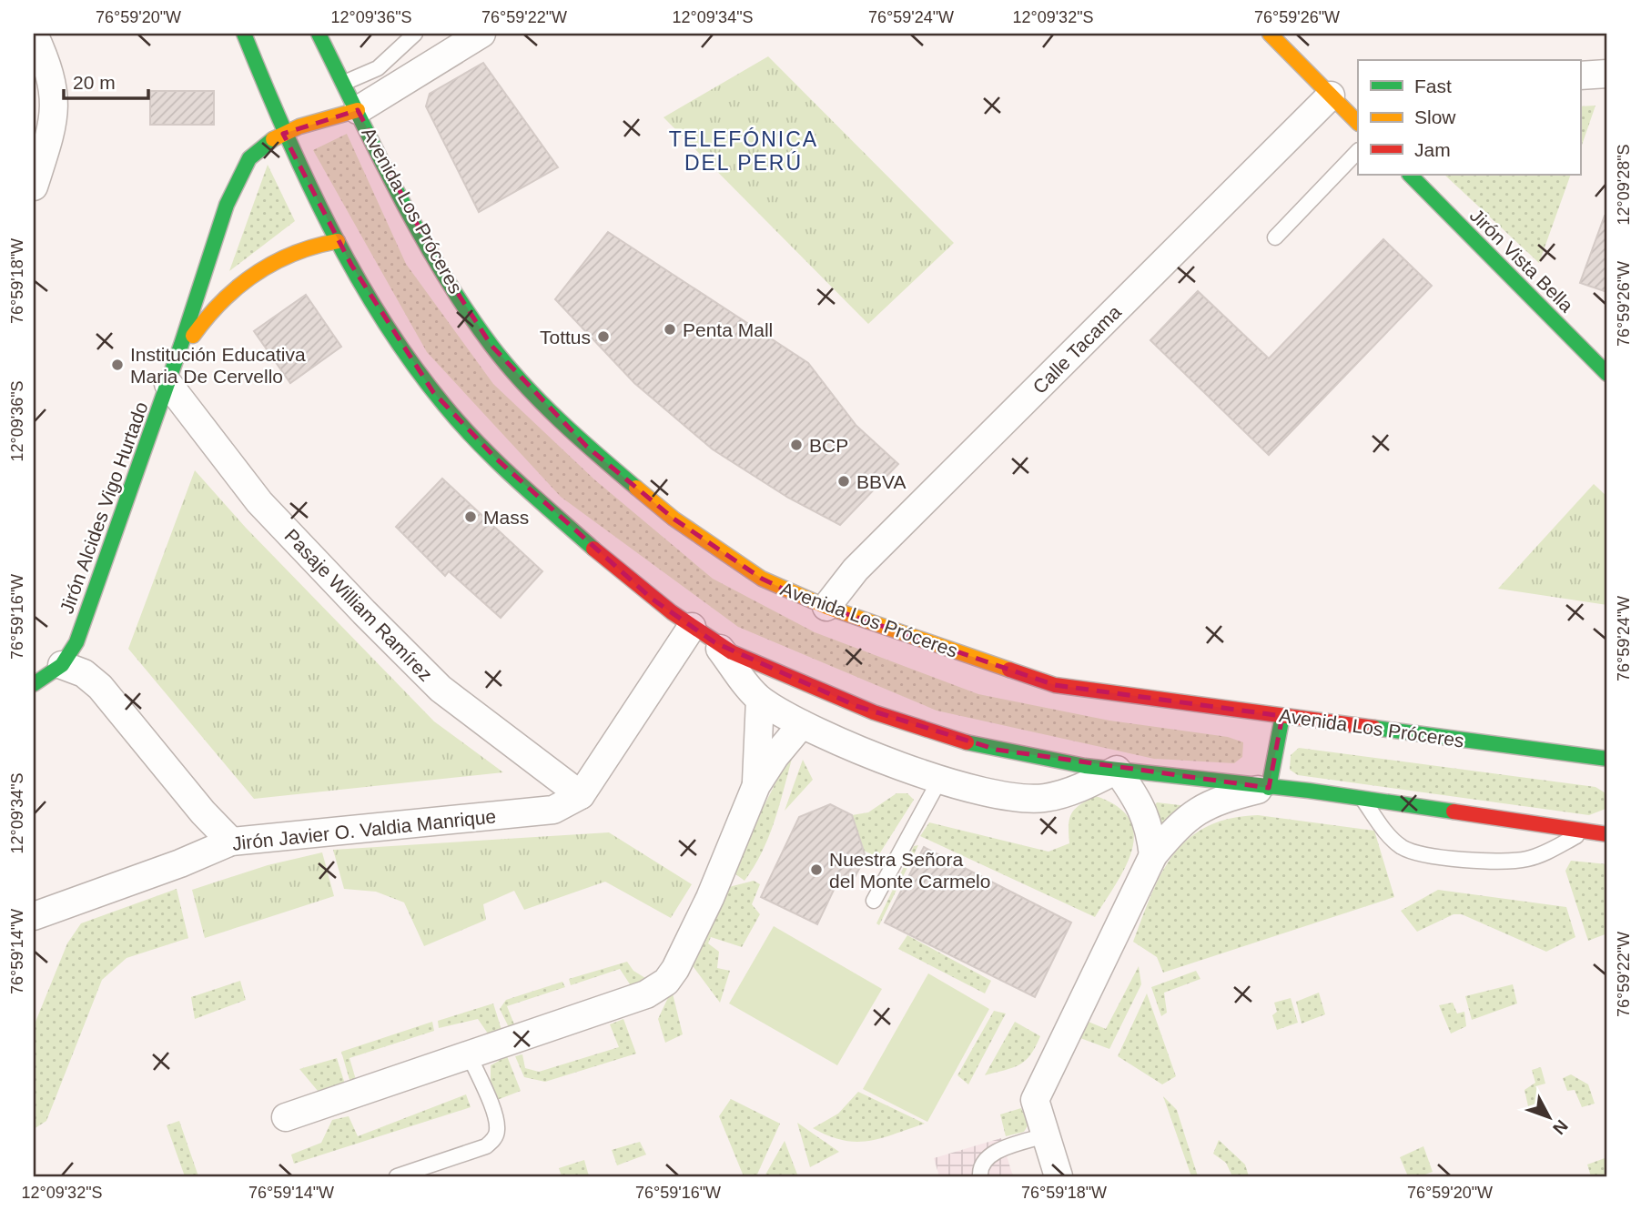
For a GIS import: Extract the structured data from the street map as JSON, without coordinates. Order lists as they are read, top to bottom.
{
  "streets": {
    "main road": ["Avenida Los Próceres", "Jirón Vista Bella", "Jirón Alcides Vigo Hurtado"],
    "street": ["Calle Tacama", "Pasaje William Ramírez", "Jirón Javier O. Valdia Manrique"]
  },
  "crossings": [
    ["Avenida Los Próceres", "Calle Tacama"],
    ["Avenida Los Próceres", "Jirón Alcides Vigo Hurtado"],
    ["Jirón Alcides Vigo Hurtado", "Pasaje William Ramírez"],
    ["Pasaje William Ramírez", "Jirón Javier O. Valdia Manrique"]
  ],
  "districts": ["TELEFÓNICA DEL PERÚ"],
  "places": [
    "Penta Mall",
    "Tottus",
    "Institución Educativa Maria De Cervello",
    "BCP",
    "BBVA",
    "Mass",
    "Nuestra Señora del Monte Carmelo"
  ],
  "legend": ["Fast", "Slow", "Jam"],
  "scale_bar": "20 m",
  "north": "bottom right",
  "coordinates": [
    "76°59'20\"W",
    "12°09'36\"S",
    "76°59'22\"W",
    "12°09'34\"S",
    "76°59'24\"W",
    "12°09'32\"S",
    "76°59'26\"W",
    "12°09'28\"S",
    "76°59'18\"W",
    "76°59'16\"W",
    "76°59'14\"W"
  ]
}
